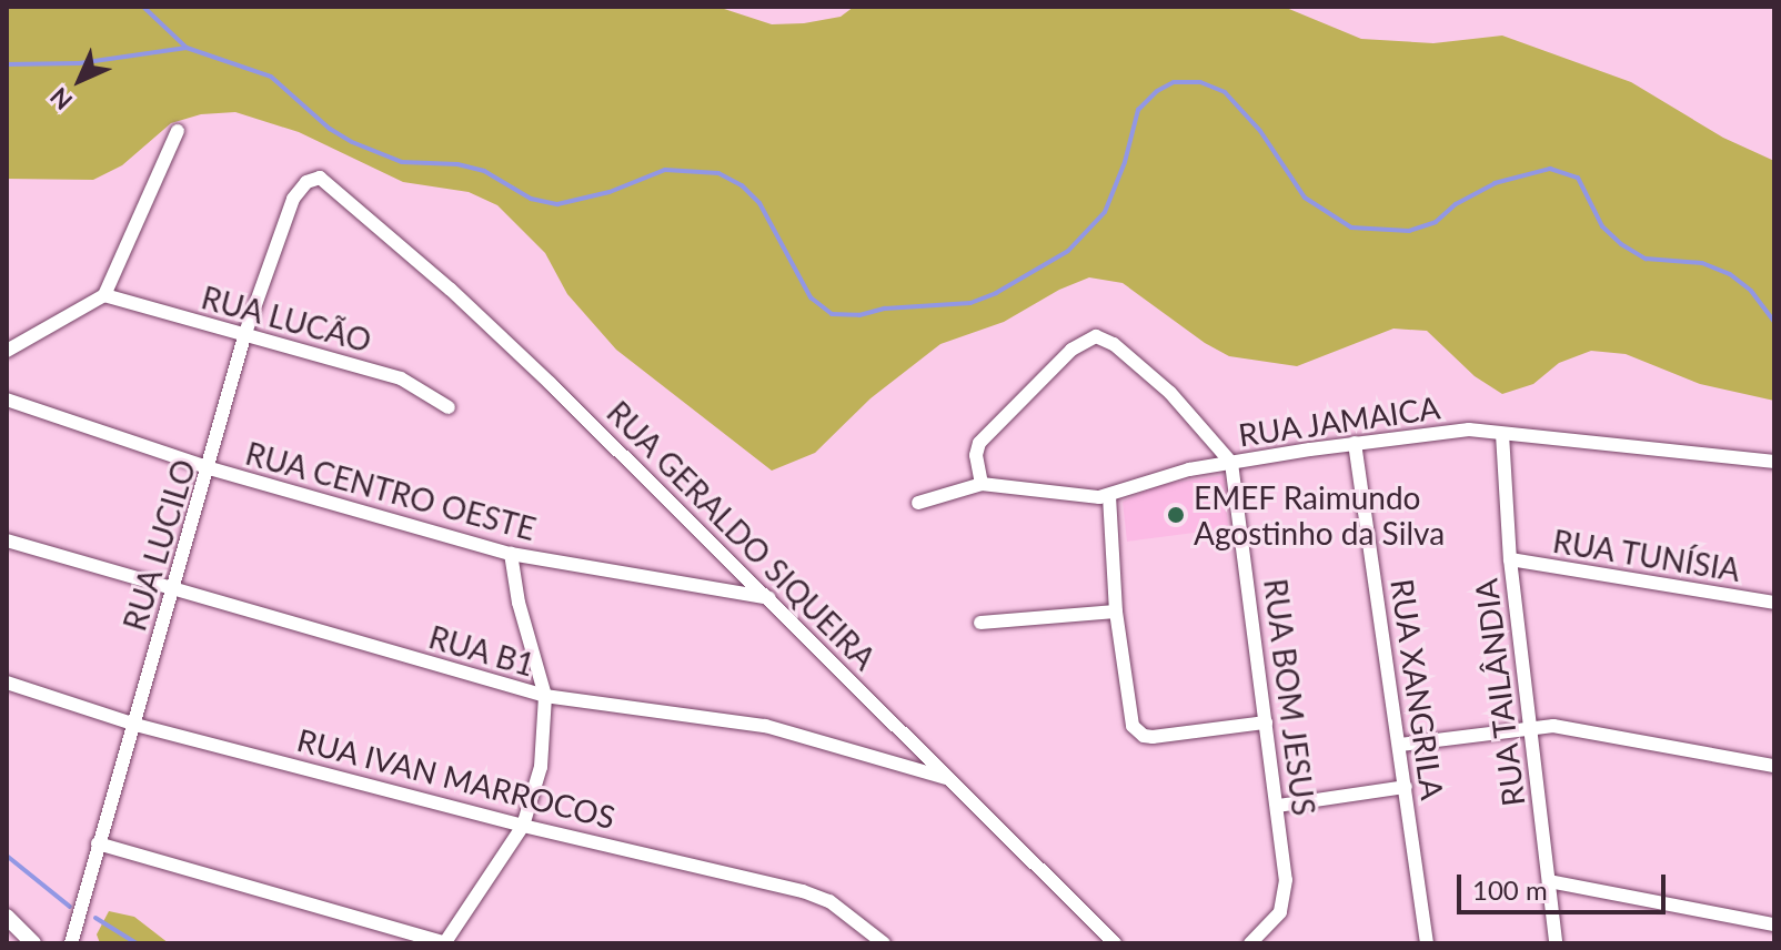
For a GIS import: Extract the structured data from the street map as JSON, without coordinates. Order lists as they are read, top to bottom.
{
  "streets": {
    "street": [
      "RUA LUCÃO",
      "RUA JAMAICA",
      "RUA CENTRO OESTE",
      "RUA GERALDO SIQUEIRA",
      "RUA LUCILO",
      "RUA TUNÍSIA",
      "RUA B1",
      "RUA XANGRILA",
      "RUA TAILÂNDIA",
      "RUA BOM JESUS",
      "RUA IVAN MARROCOS"
    ]
  },
  "crossings": [
    ["RUA LUCÃO", "RUA LUCILO"],
    ["RUA JAMAICA", "RUA XANGRILA"],
    ["RUA JAMAICA", "RUA TAILÂNDIA"],
    ["RUA JAMAICA", "RUA BOM JESUS"],
    ["RUA CENTRO OESTE", "RUA GERALDO SIQUEIRA"],
    ["RUA CENTRO OESTE", "RUA LUCILO"],
    ["RUA GERALDO SIQUEIRA", "RUA LUCILO"],
    ["RUA GERALDO SIQUEIRA", "RUA B1"],
    ["RUA LUCILO", "RUA B1"],
    ["RUA LUCILO", "RUA IVAN MARROCOS"],
    ["RUA TUNÍSIA", "RUA TAILÂNDIA"]
  ],
  "places": ["EMEF Raimundo Agostinho da Silva"],
  "scale_bar": "100 m",
  "north": "bottom left"
}
